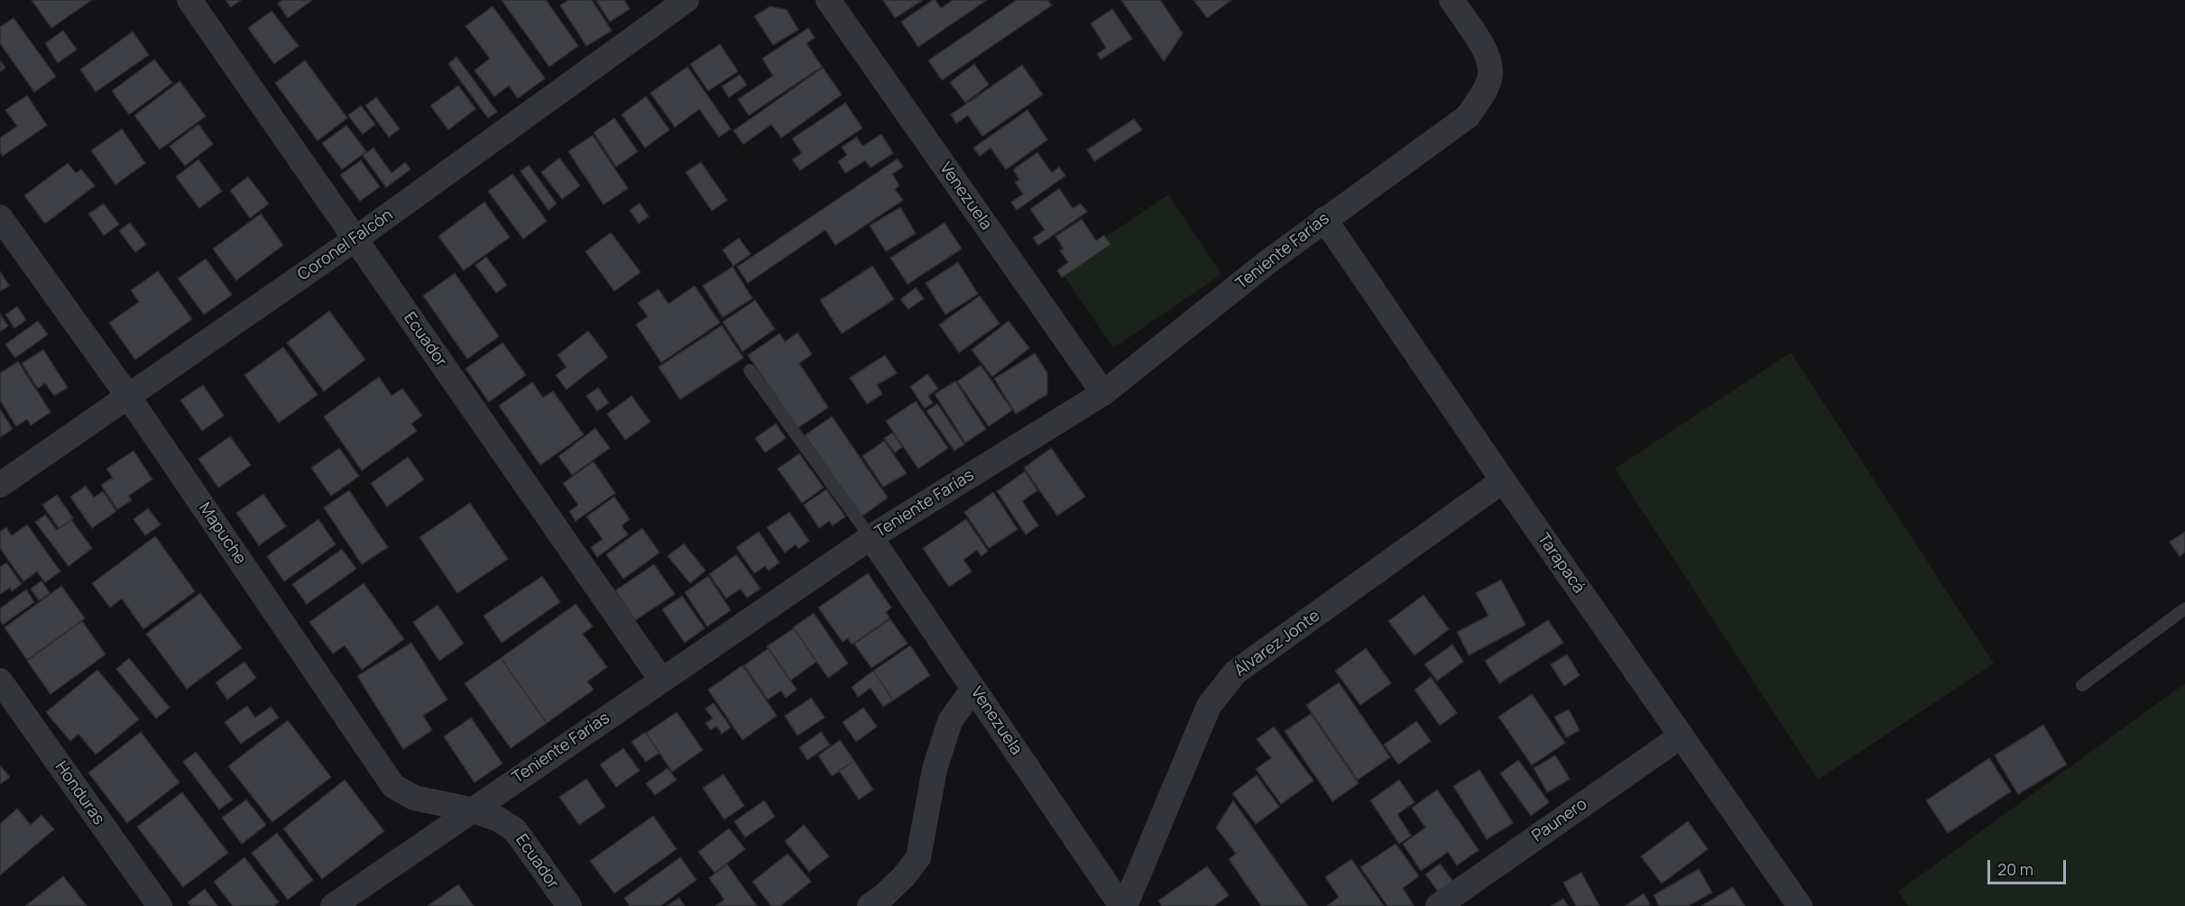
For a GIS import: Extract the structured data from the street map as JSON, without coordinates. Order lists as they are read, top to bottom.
{
  "streets": {
    "street": [
      "Venezuela",
      "Coronel Falcón",
      "Teniente Farías",
      "Ecuador",
      "Mapuche",
      "Tarapacá",
      "Álvarez Jonte",
      "Honduras",
      "Paunero"
    ]
  },
  "crossings": [
    ["Venezuela", "Teniente Farías"],
    ["Venezuela", "Álvarez Jonte"],
    ["Coronel Falcón", "Ecuador"],
    ["Coronel Falcón", "Mapuche"],
    ["Teniente Farías", "Ecuador"],
    ["Teniente Farías", "Mapuche"],
    ["Teniente Farías", "Tarapacá"],
    ["Ecuador", "Mapuche"],
    ["Tarapacá", "Álvarez Jonte"],
    ["Tarapacá", "Paunero"]
  ],
  "scale_bar": "20 m"
}
